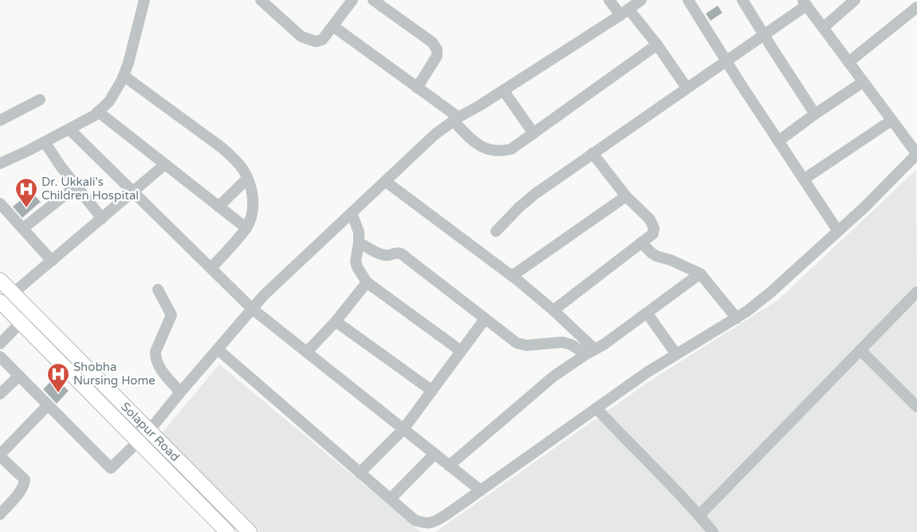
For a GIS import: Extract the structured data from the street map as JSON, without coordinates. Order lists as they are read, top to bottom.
{
  "streets": {
    "main road": ["Solapur Road"]
  },
  "places": {
    "hospital": ["Dr. Ukkali's Children Hospital", "Shobha Nursing Home"]
  }
}
